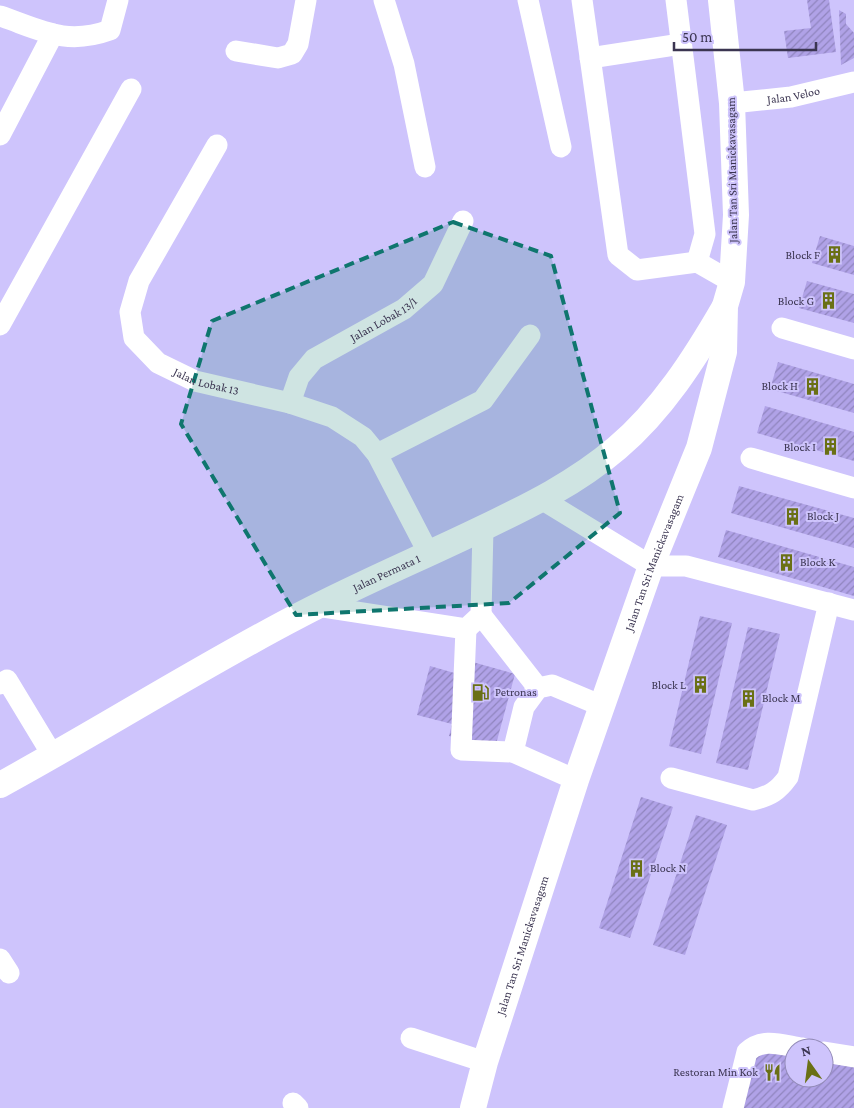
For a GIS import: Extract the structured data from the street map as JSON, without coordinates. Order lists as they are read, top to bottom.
{
  "streets": {
    "main road": ["Jalan Tan Sri Manickavasagam", "Jalan Permata 1"],
    "street": ["Jalan Veloo", "Jalan Lobak 13/1", "Jalan Lobak 13"]
  },
  "crossings": [
    ["Jalan Veloo", "Jalan Tan Sri Manickavasagam"],
    ["Jalan Tan Sri Manickavasagam", "Jalan Permata 1"],
    ["Jalan Lobak 13/1", "Jalan Lobak 13"],
    ["Jalan Lobak 13", "Jalan Permata 1"]
  ],
  "places": {
    "building": [
      "Block F",
      "Block G",
      "Block H",
      "Block I",
      "Block J",
      "Block K",
      "Block L",
      "Block M",
      "Block N"
    ],
    "fuel station": ["Petronas"],
    "restaurant": ["Restoran Min Kok"]
  },
  "scale_bar": "50 m",
  "north": "top"
}
